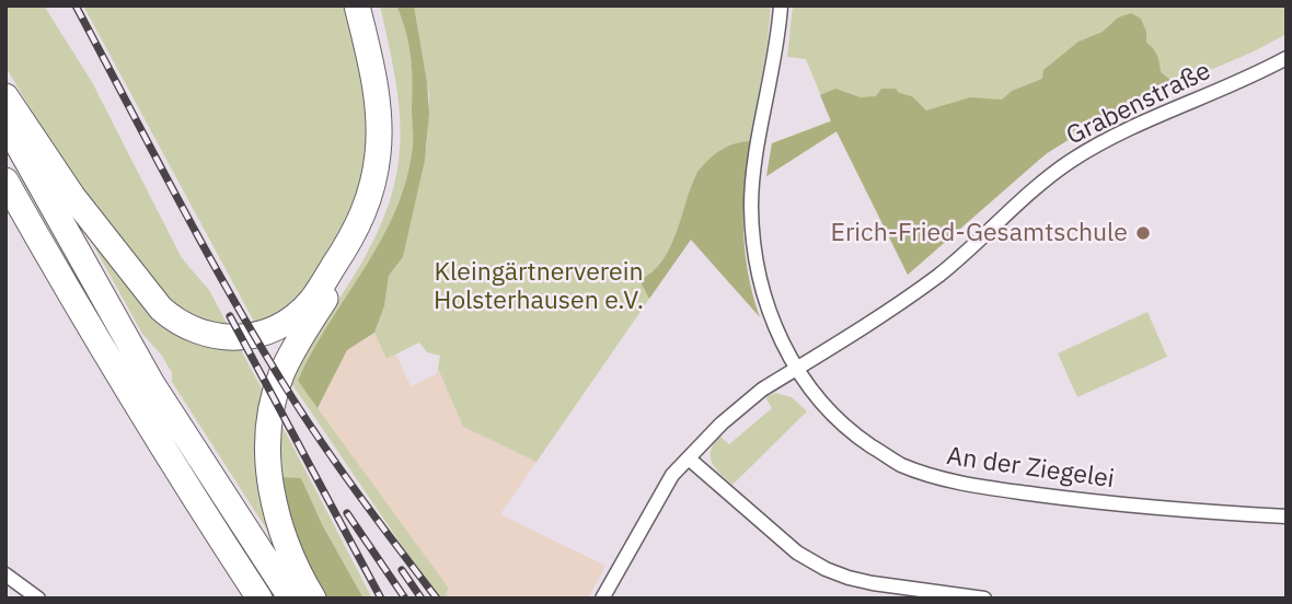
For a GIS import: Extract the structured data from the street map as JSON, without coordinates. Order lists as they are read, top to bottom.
{
  "streets": {
    "street": ["Grabenstraße", "An der Ziegelei"]
  },
  "crossings": [
    ["Grabenstraße", "An der Ziegelei"]
  ],
  "parks": ["Kleingärtnerverein Holsterhausen e.V."],
  "places": ["Erich-Fried-Gesamtschule"]
}
